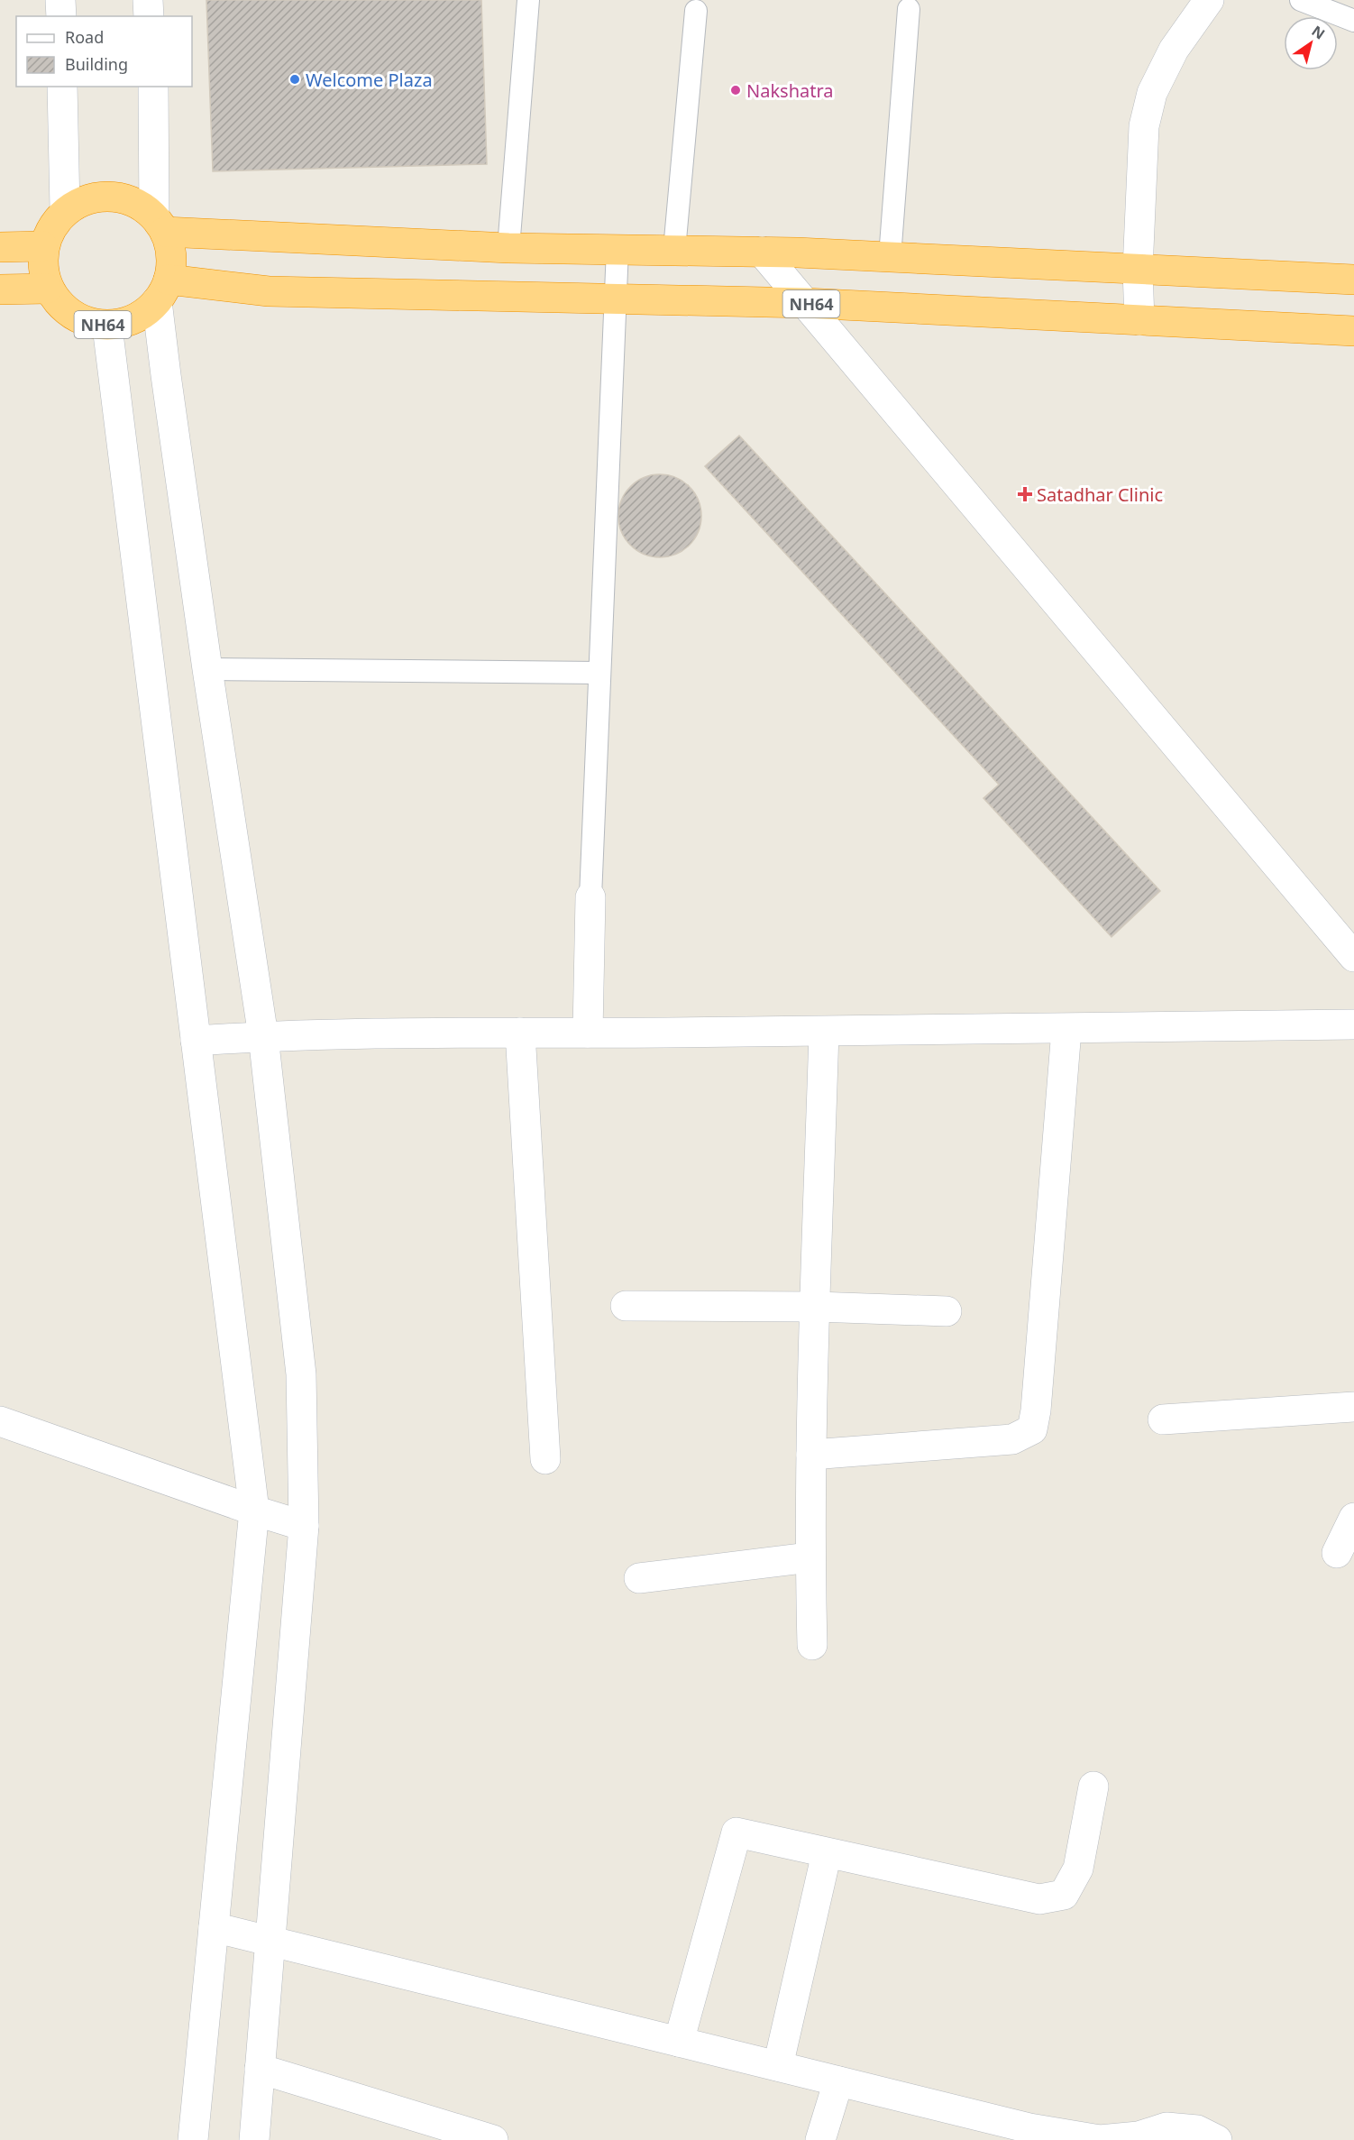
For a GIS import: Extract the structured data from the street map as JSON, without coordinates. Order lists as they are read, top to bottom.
{
  "streets": {
    "highway": ["NH64"]
  },
  "places": {
    "other": ["Welcome Plaza", "Nakshatra"],
    "health": ["Satadhar Clinic"]
  },
  "legend": ["Road", "Building"],
  "north": "top right"
}
